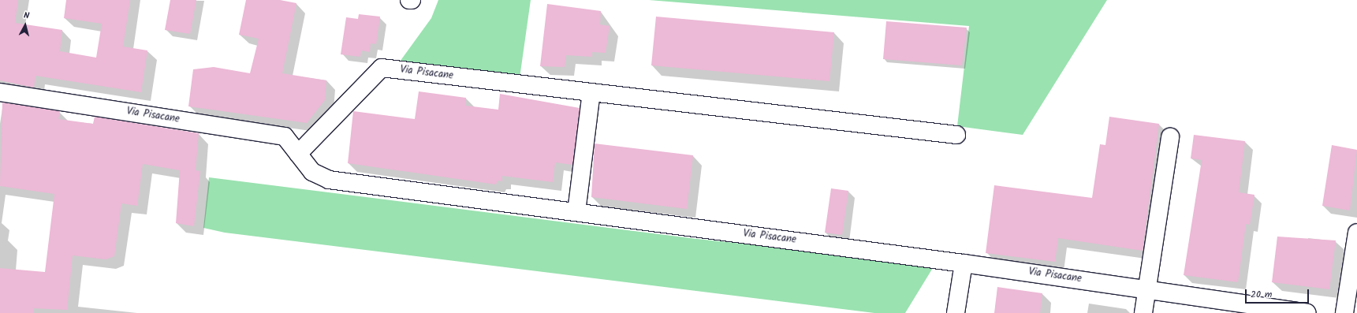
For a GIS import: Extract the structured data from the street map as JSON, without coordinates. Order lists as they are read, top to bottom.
{
  "streets": {
    "street": ["Via Pisacane"]
  },
  "scale_bar": "20 m",
  "north": "top"
}
